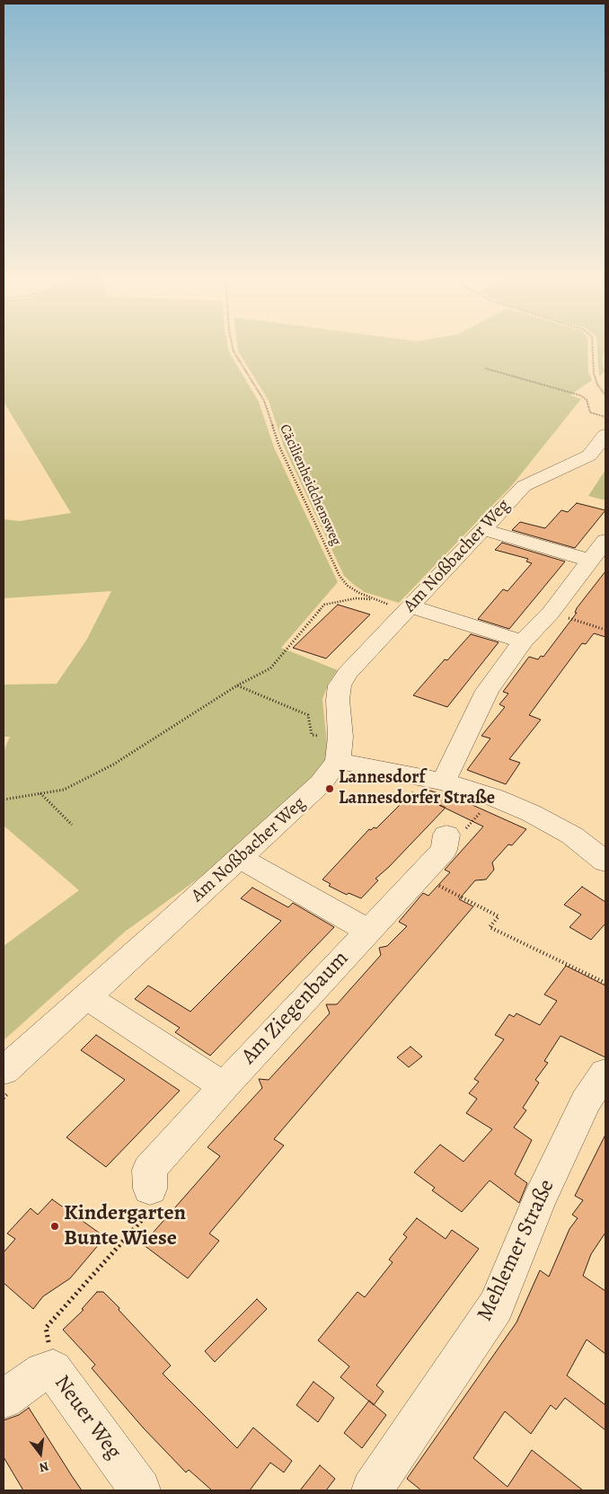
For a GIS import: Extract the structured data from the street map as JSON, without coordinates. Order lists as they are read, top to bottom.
{
  "streets": {
    "street": [
      "Am Noßbacher Weg",
      "Am Ziegenbaum",
      "Mehlemer Straße",
      "Neuer Weg"
    ],
    "path": ["Cäcilienheidchensweg"]
  },
  "crossings": [
    ["Cäcilienheidchensweg", "Am Noßbacher Weg"]
  ],
  "places": ["Lannesdorf Lannesdorfer Straße", "Kindergarten Bunte Wiese"],
  "north": "bottom"
}
